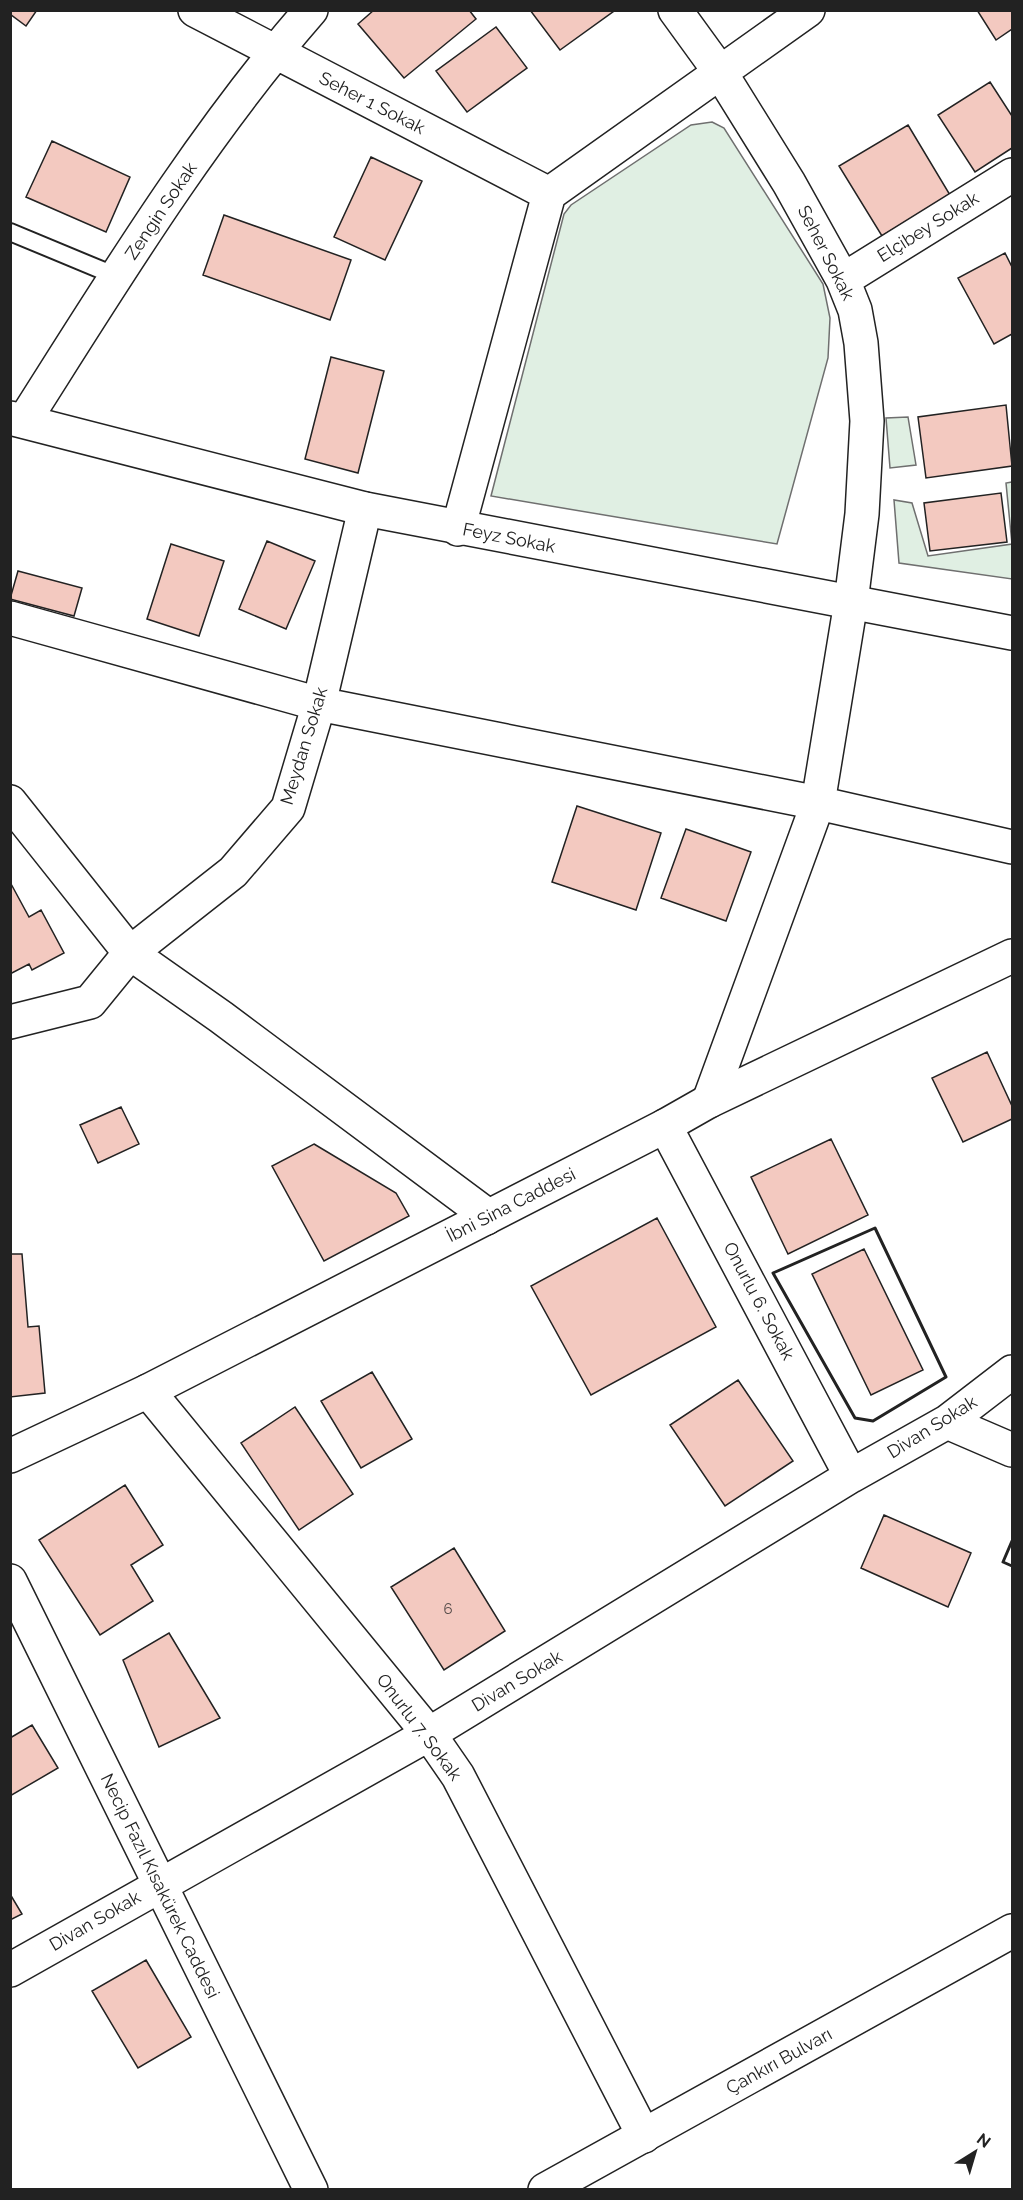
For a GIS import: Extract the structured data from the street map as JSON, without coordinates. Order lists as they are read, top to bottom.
{
  "streets": {
    "street": [
      "Seher 1 Sokak",
      "Zengin Sokak",
      "Elçibey Sokak",
      "Seher Sokak",
      "Feyz Sokak",
      "Meydan Sokak",
      "İbni Sina Caddesi",
      "Onurlu 6. Sokak",
      "Divan Sokak",
      "Onurlu 7. Sokak",
      "Necip Fazıl Kısakürek Caddesi",
      "Çankırı Bulvarı"
    ]
  },
  "crossings": [
    ["Seher 1 Sokak", "Zengin Sokak"],
    ["Zengin Sokak", "Feyz Sokak"],
    ["Elçibey Sokak", "Seher Sokak"],
    ["Seher Sokak", "Feyz Sokak"],
    ["Seher Sokak", "İbni Sina Caddesi"],
    ["Feyz Sokak", "Meydan Sokak"],
    ["İbni Sina Caddesi", "Onurlu 6. Sokak"],
    ["İbni Sina Caddesi", "Onurlu 7. Sokak"],
    ["Onurlu 6. Sokak", "Divan Sokak"],
    ["Divan Sokak", "Onurlu 7. Sokak"],
    ["Divan Sokak", "Necip Fazıl Kısakürek Caddesi"],
    ["Onurlu 7. Sokak", "Çankırı Bulvarı"]
  ],
  "house_numbers": ["6"],
  "north": "top right"
}
